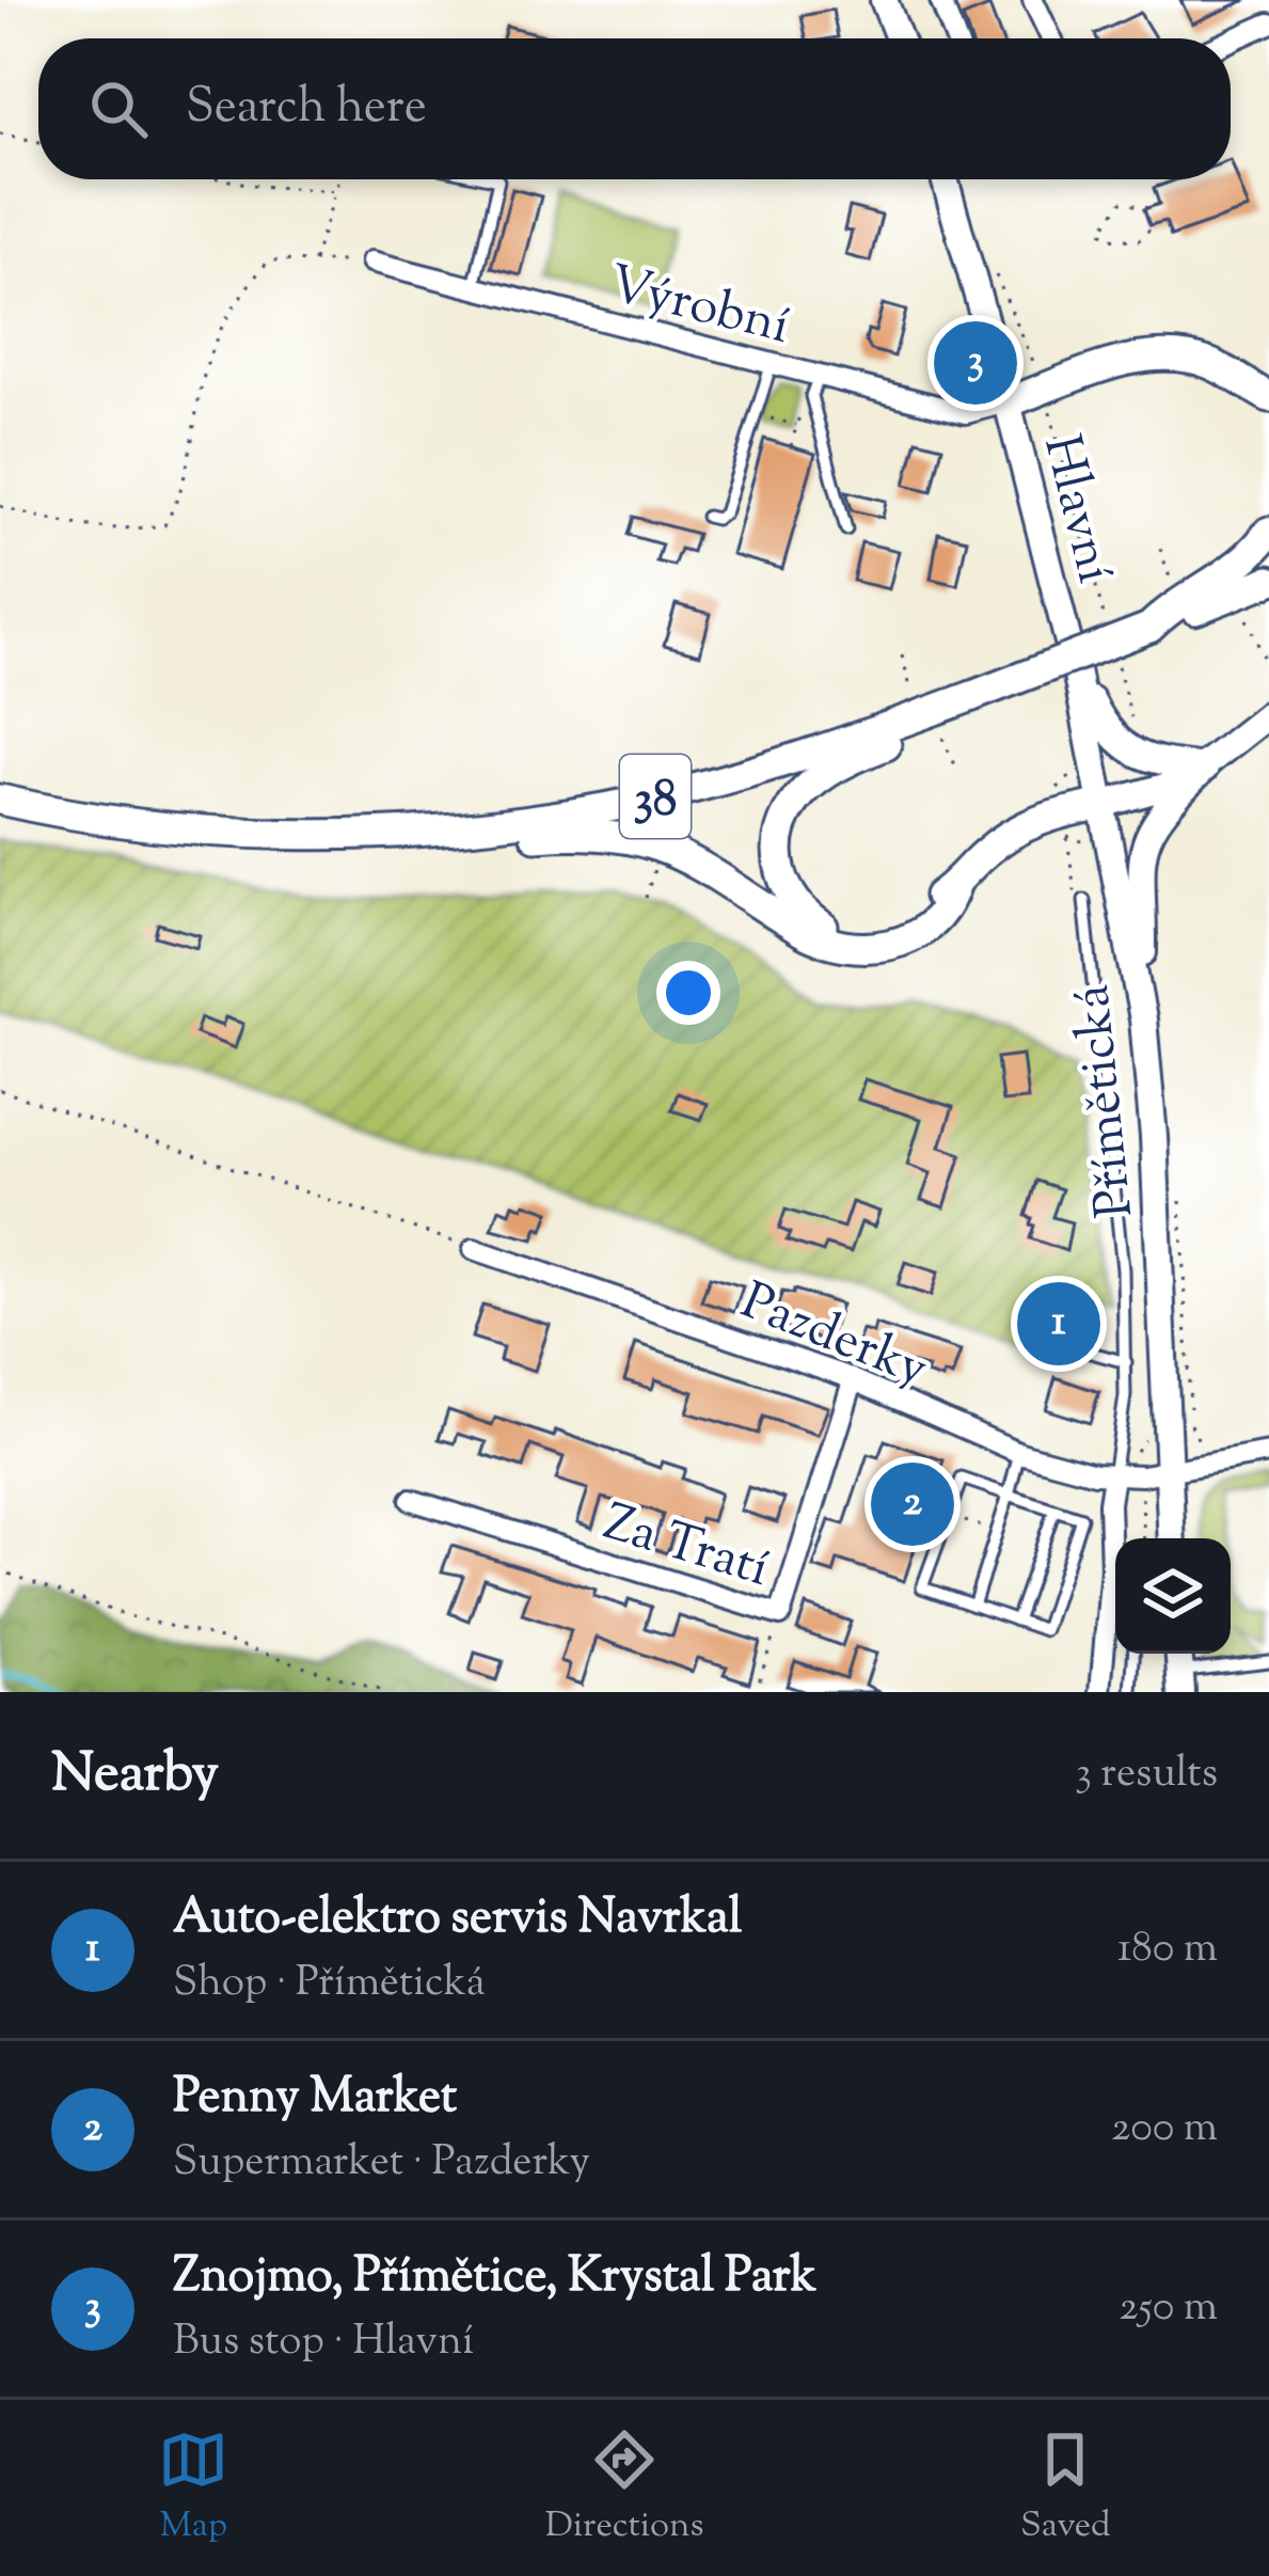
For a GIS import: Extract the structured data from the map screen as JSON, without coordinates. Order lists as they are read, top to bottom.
{
  "streets": {
    "main road": ["Hlavní", "38", "Přímětická"],
    "street": ["Výrobní", "Pazderky", "Za Tratí"]
  },
  "crossings": [
    ["Výrobní", "Hlavní"],
    ["Hlavní", "Přímětická"],
    ["Přímětická", "Pazderky"],
    ["Pazderky", "Za Tratí"]
  ],
  "page": {
    "search": "Search here",
    "pins": ["3", "1", "2"],
    "heading": ["Nearby", "3 results"],
    "list": [
      {
        "mark": "1",
        "name": "Auto-elektro servis Navrkal",
        "note": "Shop · Přímětická",
        "value": "180 m"
      },
      {
        "mark": "2",
        "name": "Penny Market",
        "note": "Supermarket · Pazderky",
        "value": "200 m"
      },
      {
        "mark": "3",
        "name": "Znojmo, Přímětice, Krystal Park",
        "note": "Bus stop · Hlavní",
        "value": "250 m"
      }
    ],
    "nav": ["Map", "Directions", "Saved"]
  }
}
